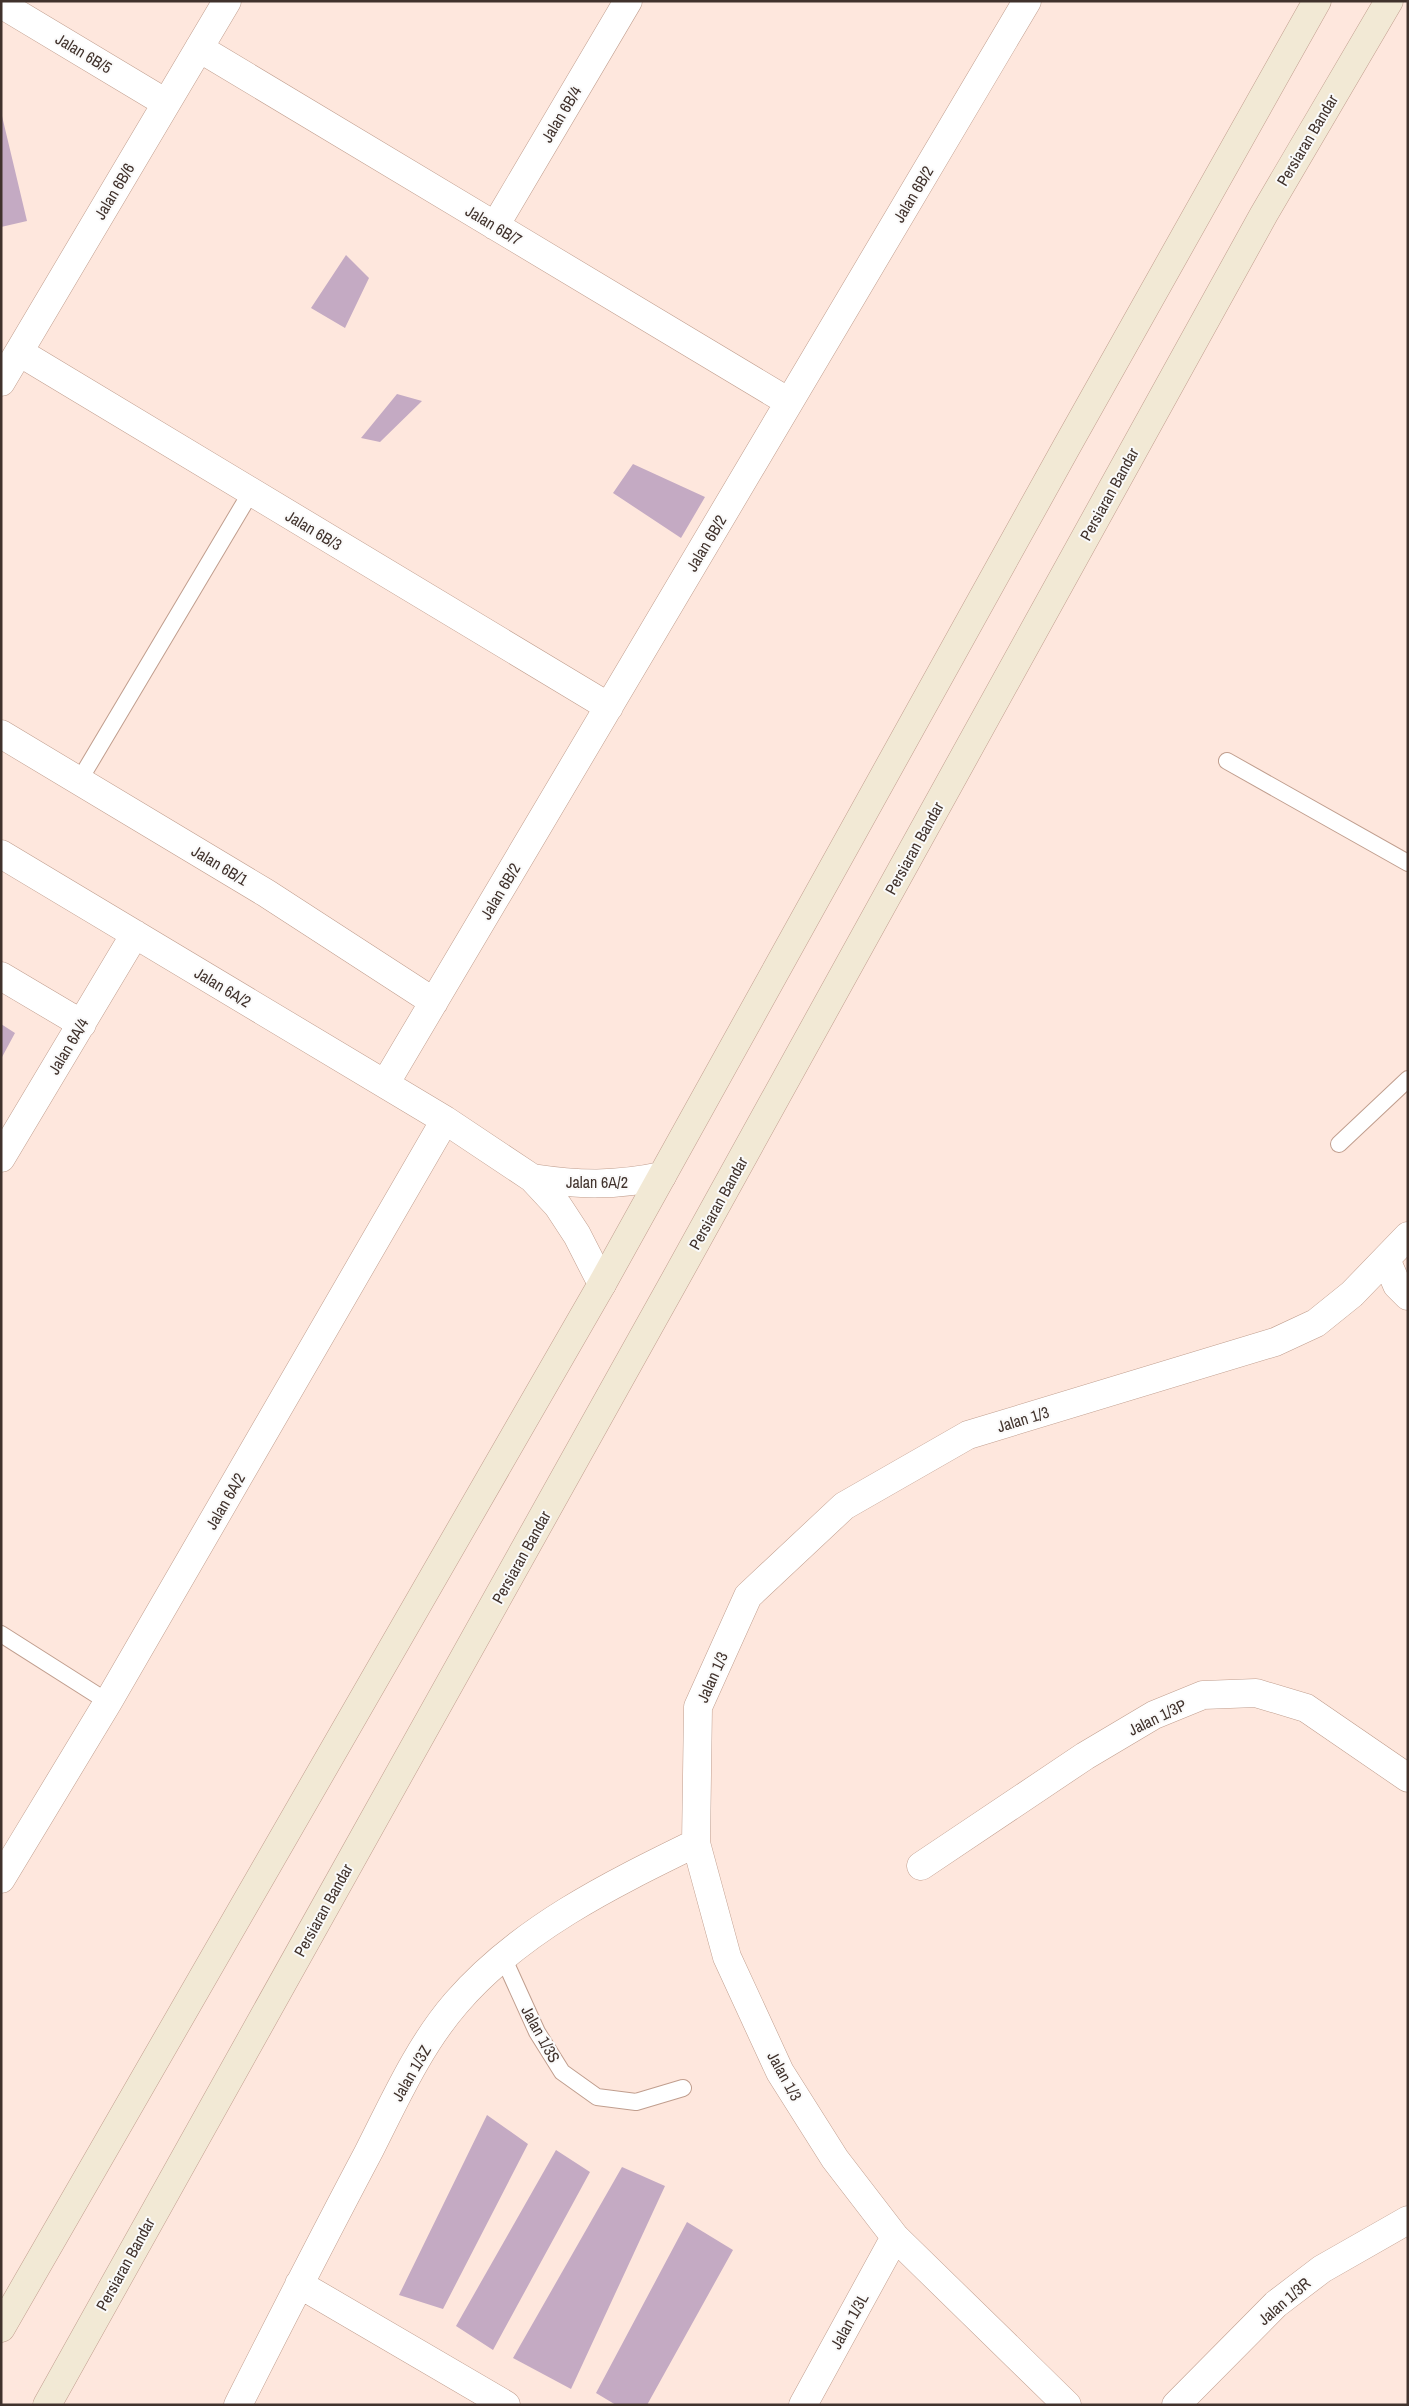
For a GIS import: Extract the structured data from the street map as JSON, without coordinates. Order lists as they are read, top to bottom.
{
  "streets": {
    "main road": ["Persiaran Bandar"],
    "street": [
      "Jalan 6B/5",
      "Jalan 6B/4",
      "Jalan 6B/6",
      "Jalan 6B/2",
      "Jalan 6B/7",
      "Jalan 6B/3",
      "Jalan 6B/1",
      "Jalan 6A/2",
      "Jalan 6A/4",
      "Jalan 1/3",
      "Jalan 1/3P",
      "Jalan 1/3Z",
      "Jalan 1/3R",
      "Jalan 1/3L"
    ],
    "lane": ["Jalan 1/3S"]
  },
  "crossings": [
    ["Jalan 6B/5", "Jalan 6B/6"],
    ["Jalan 6B/4", "Jalan 6B/7"],
    ["Jalan 6B/6", "Jalan 6B/7"],
    ["Jalan 6B/6", "Jalan 6B/3"],
    ["Jalan 6B/2", "Jalan 6B/7"],
    ["Jalan 6B/2", "Jalan 6B/3"],
    ["Jalan 6B/2", "Jalan 6B/1"],
    ["Jalan 6B/2", "Jalan 6A/2"],
    ["Jalan 6A/2", "Jalan 6A/4"],
    ["Jalan 1/3", "Jalan 1/3Z"],
    ["Jalan 1/3", "Jalan 1/3L"],
    ["Jalan 1/3S", "Jalan 1/3Z"]
  ]
}
